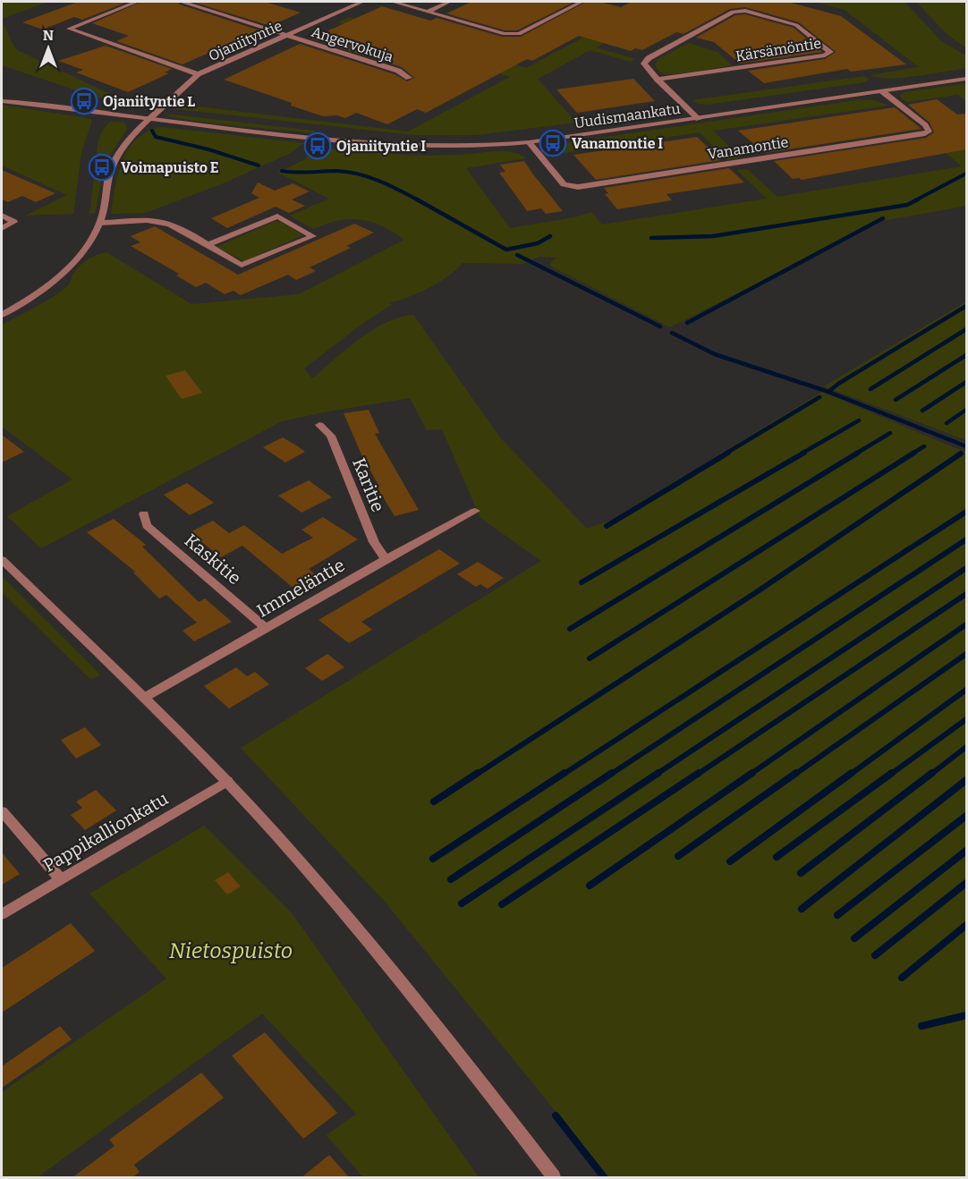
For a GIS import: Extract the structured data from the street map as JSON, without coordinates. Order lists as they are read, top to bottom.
{
  "streets": {
    "street": [
      "Ojaniityntie",
      "Angervokuja",
      "Kärsämöntie",
      "Uudismaankatu",
      "Vanamontie",
      "Karitie",
      "Kaskitie",
      "Immeläntie",
      "Pappikallionkatu"
    ]
  },
  "crossings": [
    ["Ojaniityntie", "Angervokuja"],
    ["Ojaniityntie", "Uudismaankatu"],
    ["Kärsämöntie", "Uudismaankatu"],
    ["Uudismaankatu", "Vanamontie"],
    ["Karitie", "Immeläntie"],
    ["Kaskitie", "Immeläntie"]
  ],
  "parks": ["Nietospuisto"],
  "places": {
    "bus stop": [
      "Ojaniityntie L",
      "Vanamontie I",
      "Ojaniityntie I",
      "Voimapuisto E"
    ]
  },
  "north": "top"
}
